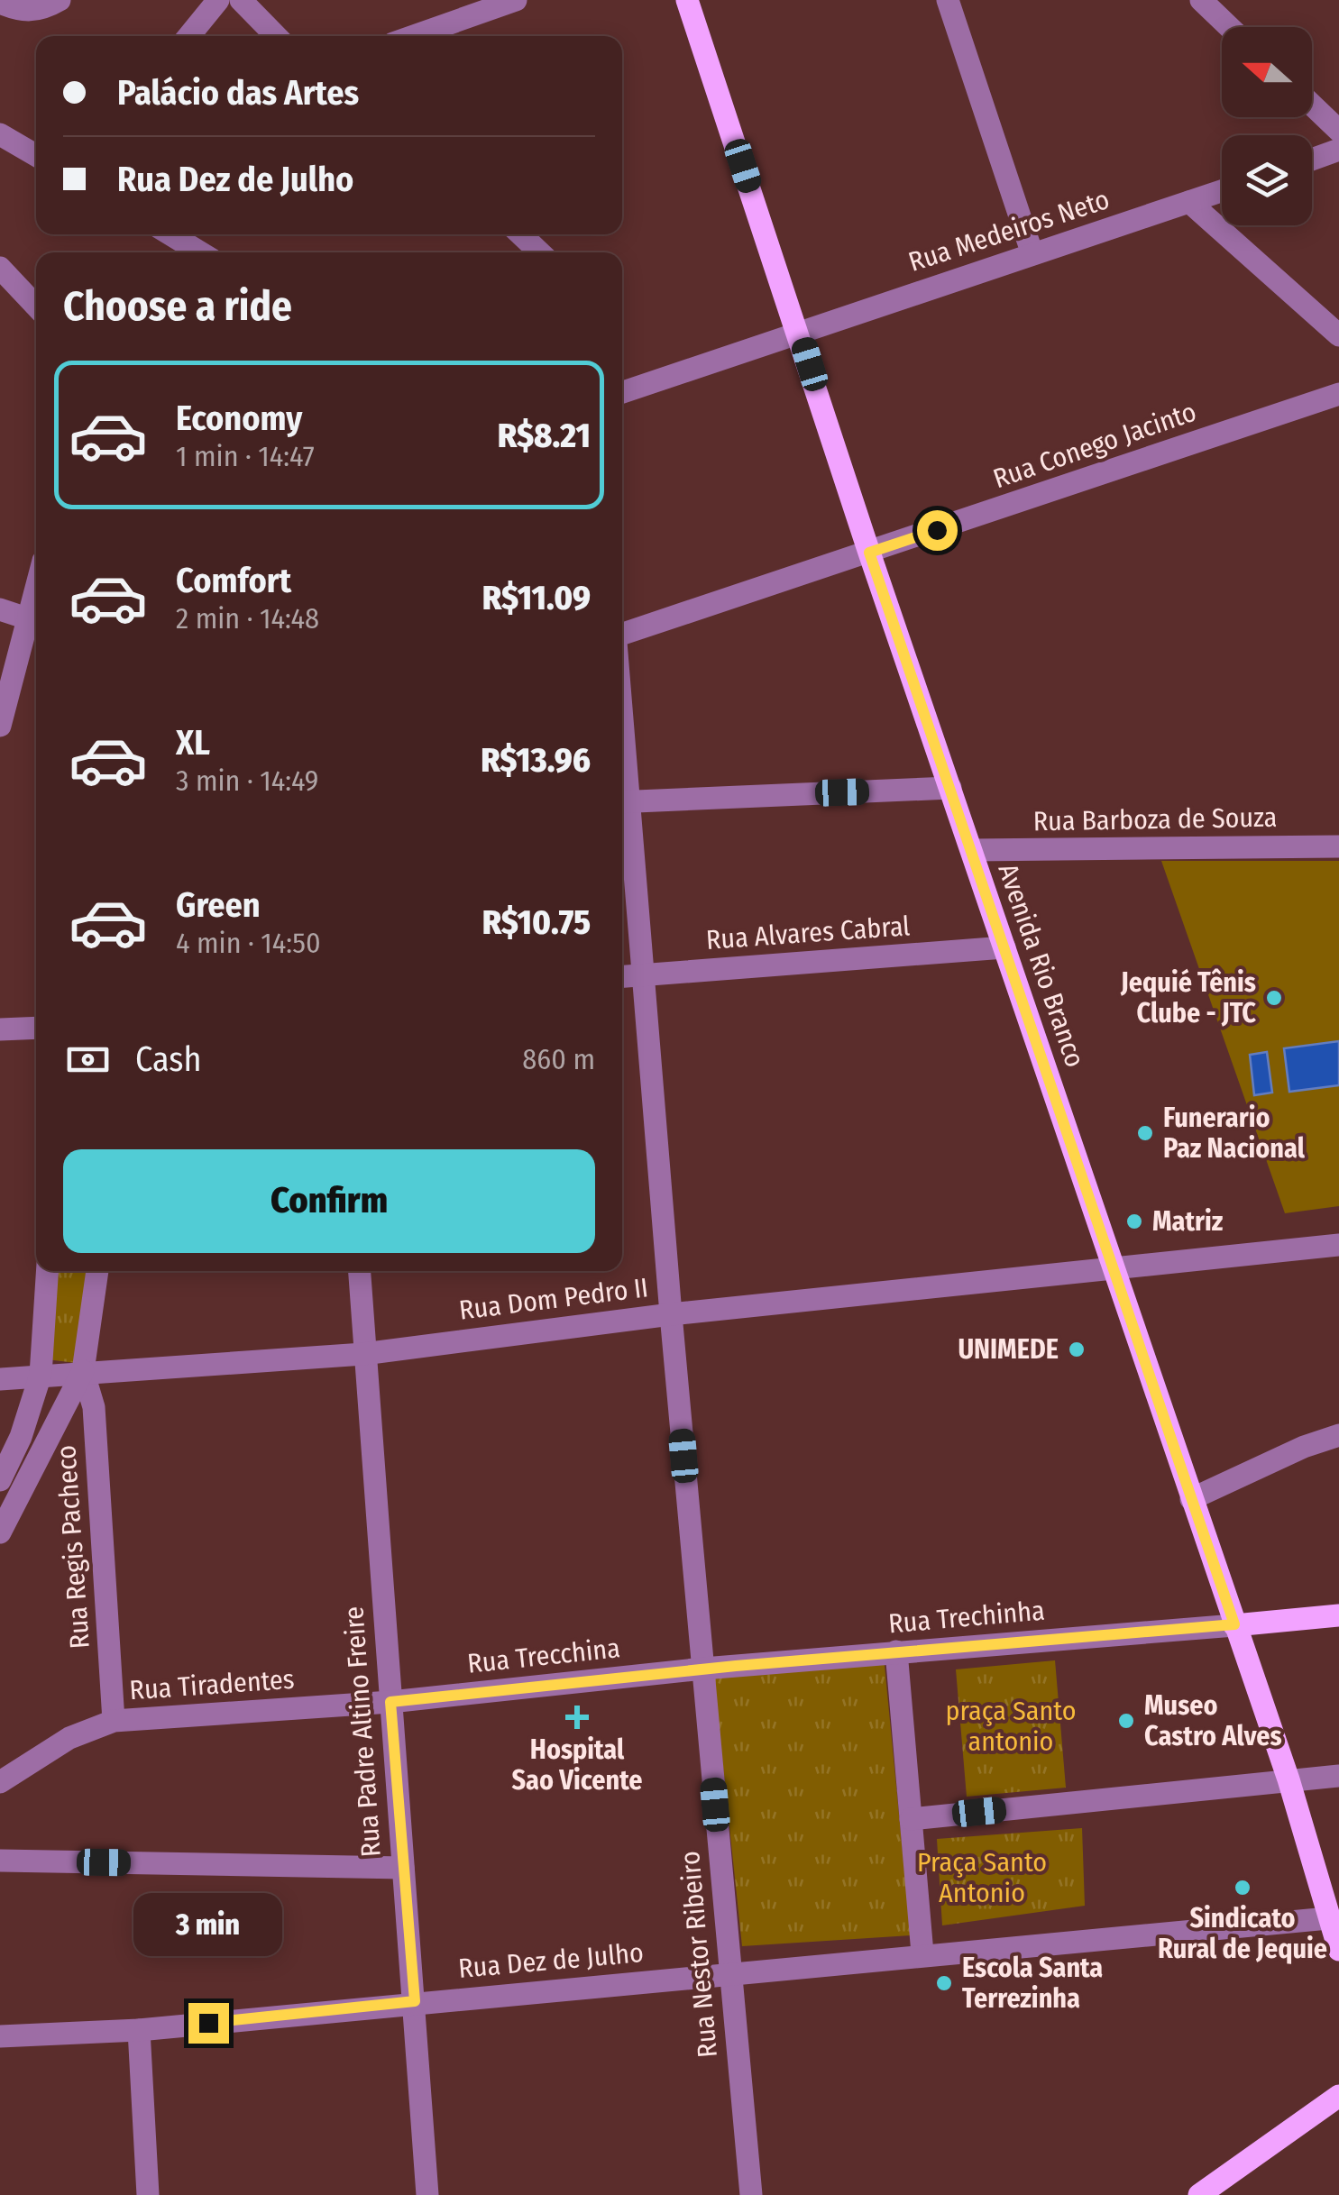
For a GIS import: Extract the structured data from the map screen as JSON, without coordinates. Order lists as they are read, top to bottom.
{
  "streets": {
    "main road": ["Avenida Rio Branco"],
    "street": [
      "Rua Medeiros Neto",
      "Rua Conego Jacinto",
      "Rua Barboza de Souza",
      "Rua Alvares Cabral",
      "Rua Dom Pedro II",
      "Rua Regis Pacheco",
      "Rua Trechinha",
      "Rua Trecchina",
      "Rua Tiradentes",
      "Rua Padre Altino Freire",
      "Rua Nestor Ribeiro",
      "Rua Dez de Julho"
    ]
  },
  "crossings": [
    ["Rua Medeiros Neto", "Avenida Rio Branco"],
    ["Rua Conego Jacinto", "Avenida Rio Branco"],
    ["Rua Barboza de Souza", "Avenida Rio Branco"],
    ["Rua Alvares Cabral", "Avenida Rio Branco"],
    ["Rua Alvares Cabral", "Rua Nestor Ribeiro"],
    ["Avenida Rio Branco", "Rua Dom Pedro II"],
    ["Avenida Rio Branco", "Rua Trechinha"],
    ["Avenida Rio Branco", "Rua Dez de Julho"],
    ["Rua Dom Pedro II", "Rua Regis Pacheco"],
    ["Rua Dom Pedro II", "Rua Padre Altino Freire"],
    ["Rua Dom Pedro II", "Rua Nestor Ribeiro"],
    ["Rua Regis Pacheco", "Rua Tiradentes"],
    ["Rua Trechinha", "Rua Trecchina"],
    ["Rua Trechinha", "Rua Nestor Ribeiro"],
    ["Rua Trecchina", "Rua Tiradentes"],
    ["Rua Trecchina", "Rua Padre Altino Freire"],
    ["Rua Trecchina", "Rua Nestor Ribeiro"],
    ["Rua Tiradentes", "Rua Padre Altino Freire"],
    ["Rua Padre Altino Freire", "Rua Dez de Julho"],
    ["Rua Nestor Ribeiro", "Rua Dez de Julho"]
  ],
  "parks": ["praça Santo antonio", "Praça Santo Antonio"],
  "places": {
    "other": [
      "Jequié Tênis Clube - JTC",
      "Funerario Paz Nacional",
      "Matriz",
      "UNIMEDE",
      "Museo Castro Alves",
      "Sindicato Rural de Jequie",
      "Escola Santa Terrezinha"
    ],
    "health": ["Hospital Sao Vicente"]
  },
  "north": "left",
  "page": {
    "banner": ["Palácio das Artes", "Rua Dez de Julho"],
    "heading": "Choose a ride",
    "list": [
      {
        "name": "Economy",
        "note": "1 min · 14:47",
        "value": "R$8.21"
      },
      {
        "name": "Comfort",
        "note": "2 min · 14:48",
        "value": "R$11.09"
      },
      {
        "name": "XL",
        "note": "3 min · 14:49",
        "value": "R$13.96"
      },
      {
        "name": "Green",
        "note": "4 min · 14:50",
        "value": "R$10.75"
      }
    ],
    "pay": ["Cash", "860 m"],
    "buttons": "Confirm",
    "bubble": "3 min"
  }
}
